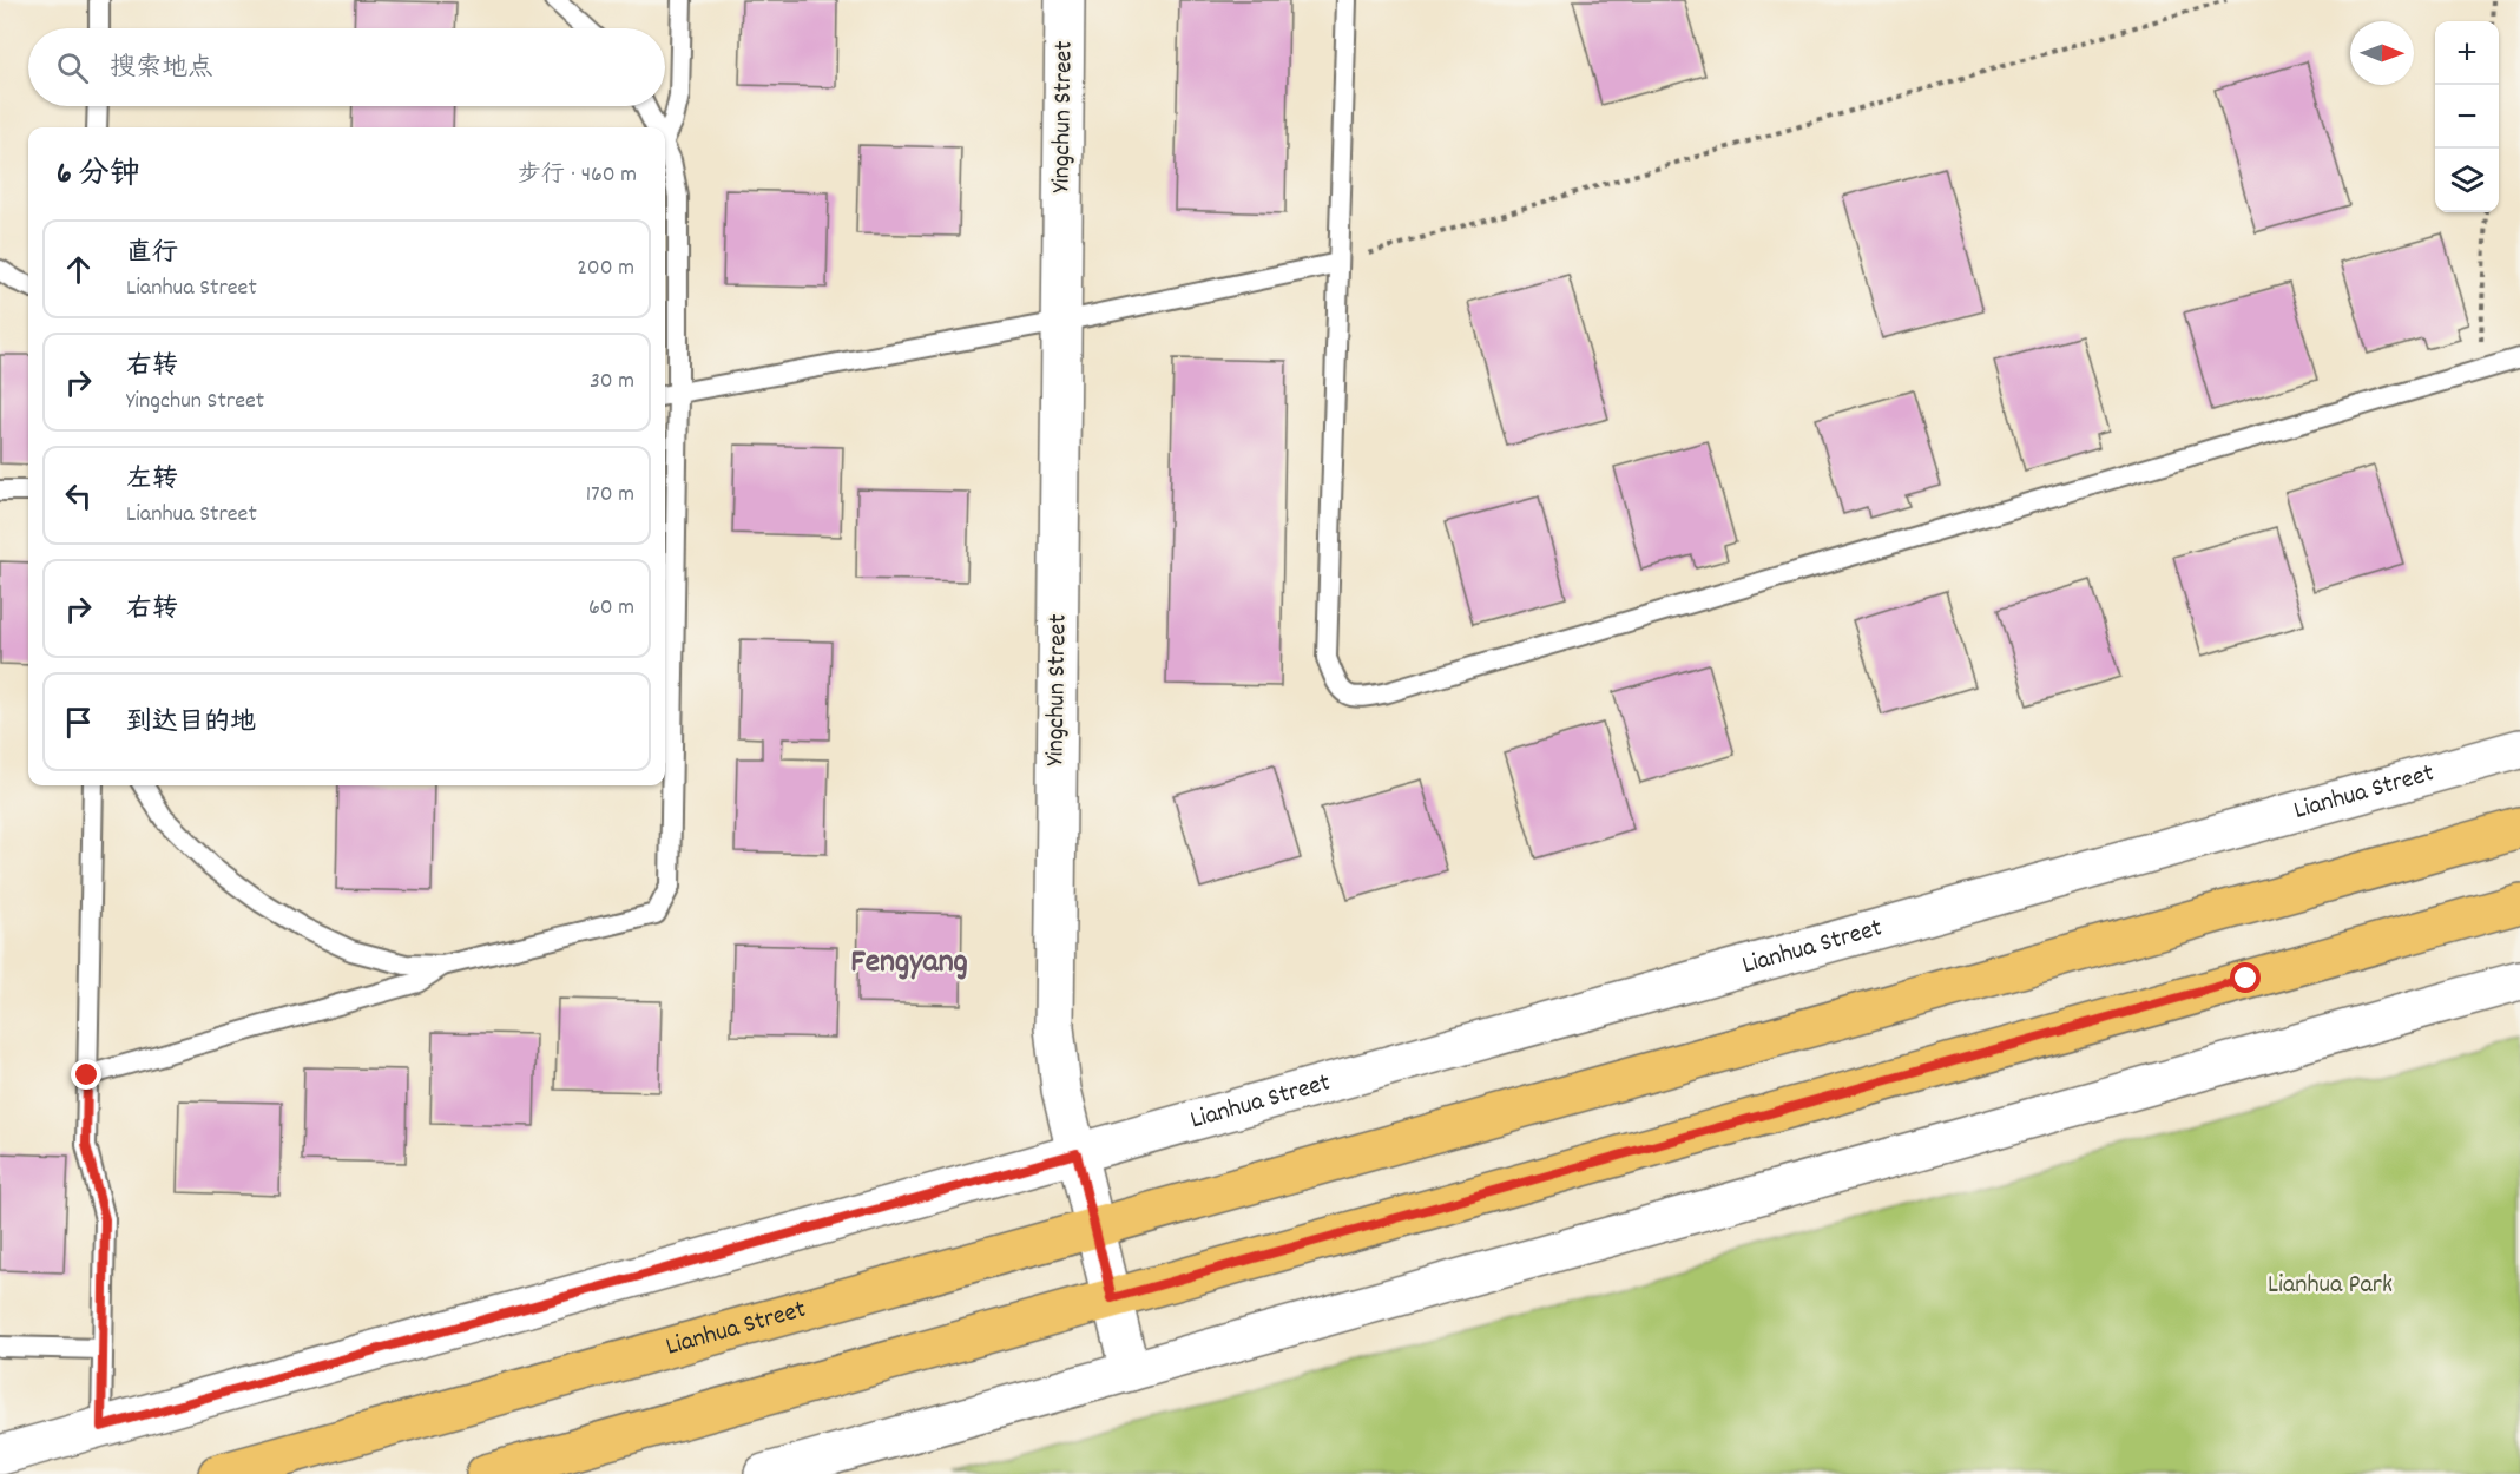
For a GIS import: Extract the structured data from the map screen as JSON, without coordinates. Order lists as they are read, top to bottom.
{
  "streets": {
    "main road": ["Lianhua Street"],
    "street": ["Yingchun Street"]
  },
  "crossings": [
    ["Yingchun Street", "Lianhua Street"]
  ],
  "districts": ["Fengyang"],
  "parks": ["Lianhua Park"],
  "north": "right",
  "page": {
    "map_buttons": ["+", "−"],
    "search": "搜索地点",
    "heading": ["6 分钟", "步行 · 460 m"],
    "list": [
      ["直行", "Lianhua Street", "200 m"],
      ["右转", "Yingchun Street", "30 m"],
      ["左转", "Lianhua Street", "170 m"],
      ["右转", "60 m"],
      "到达目的地"
    ]
  }
}
